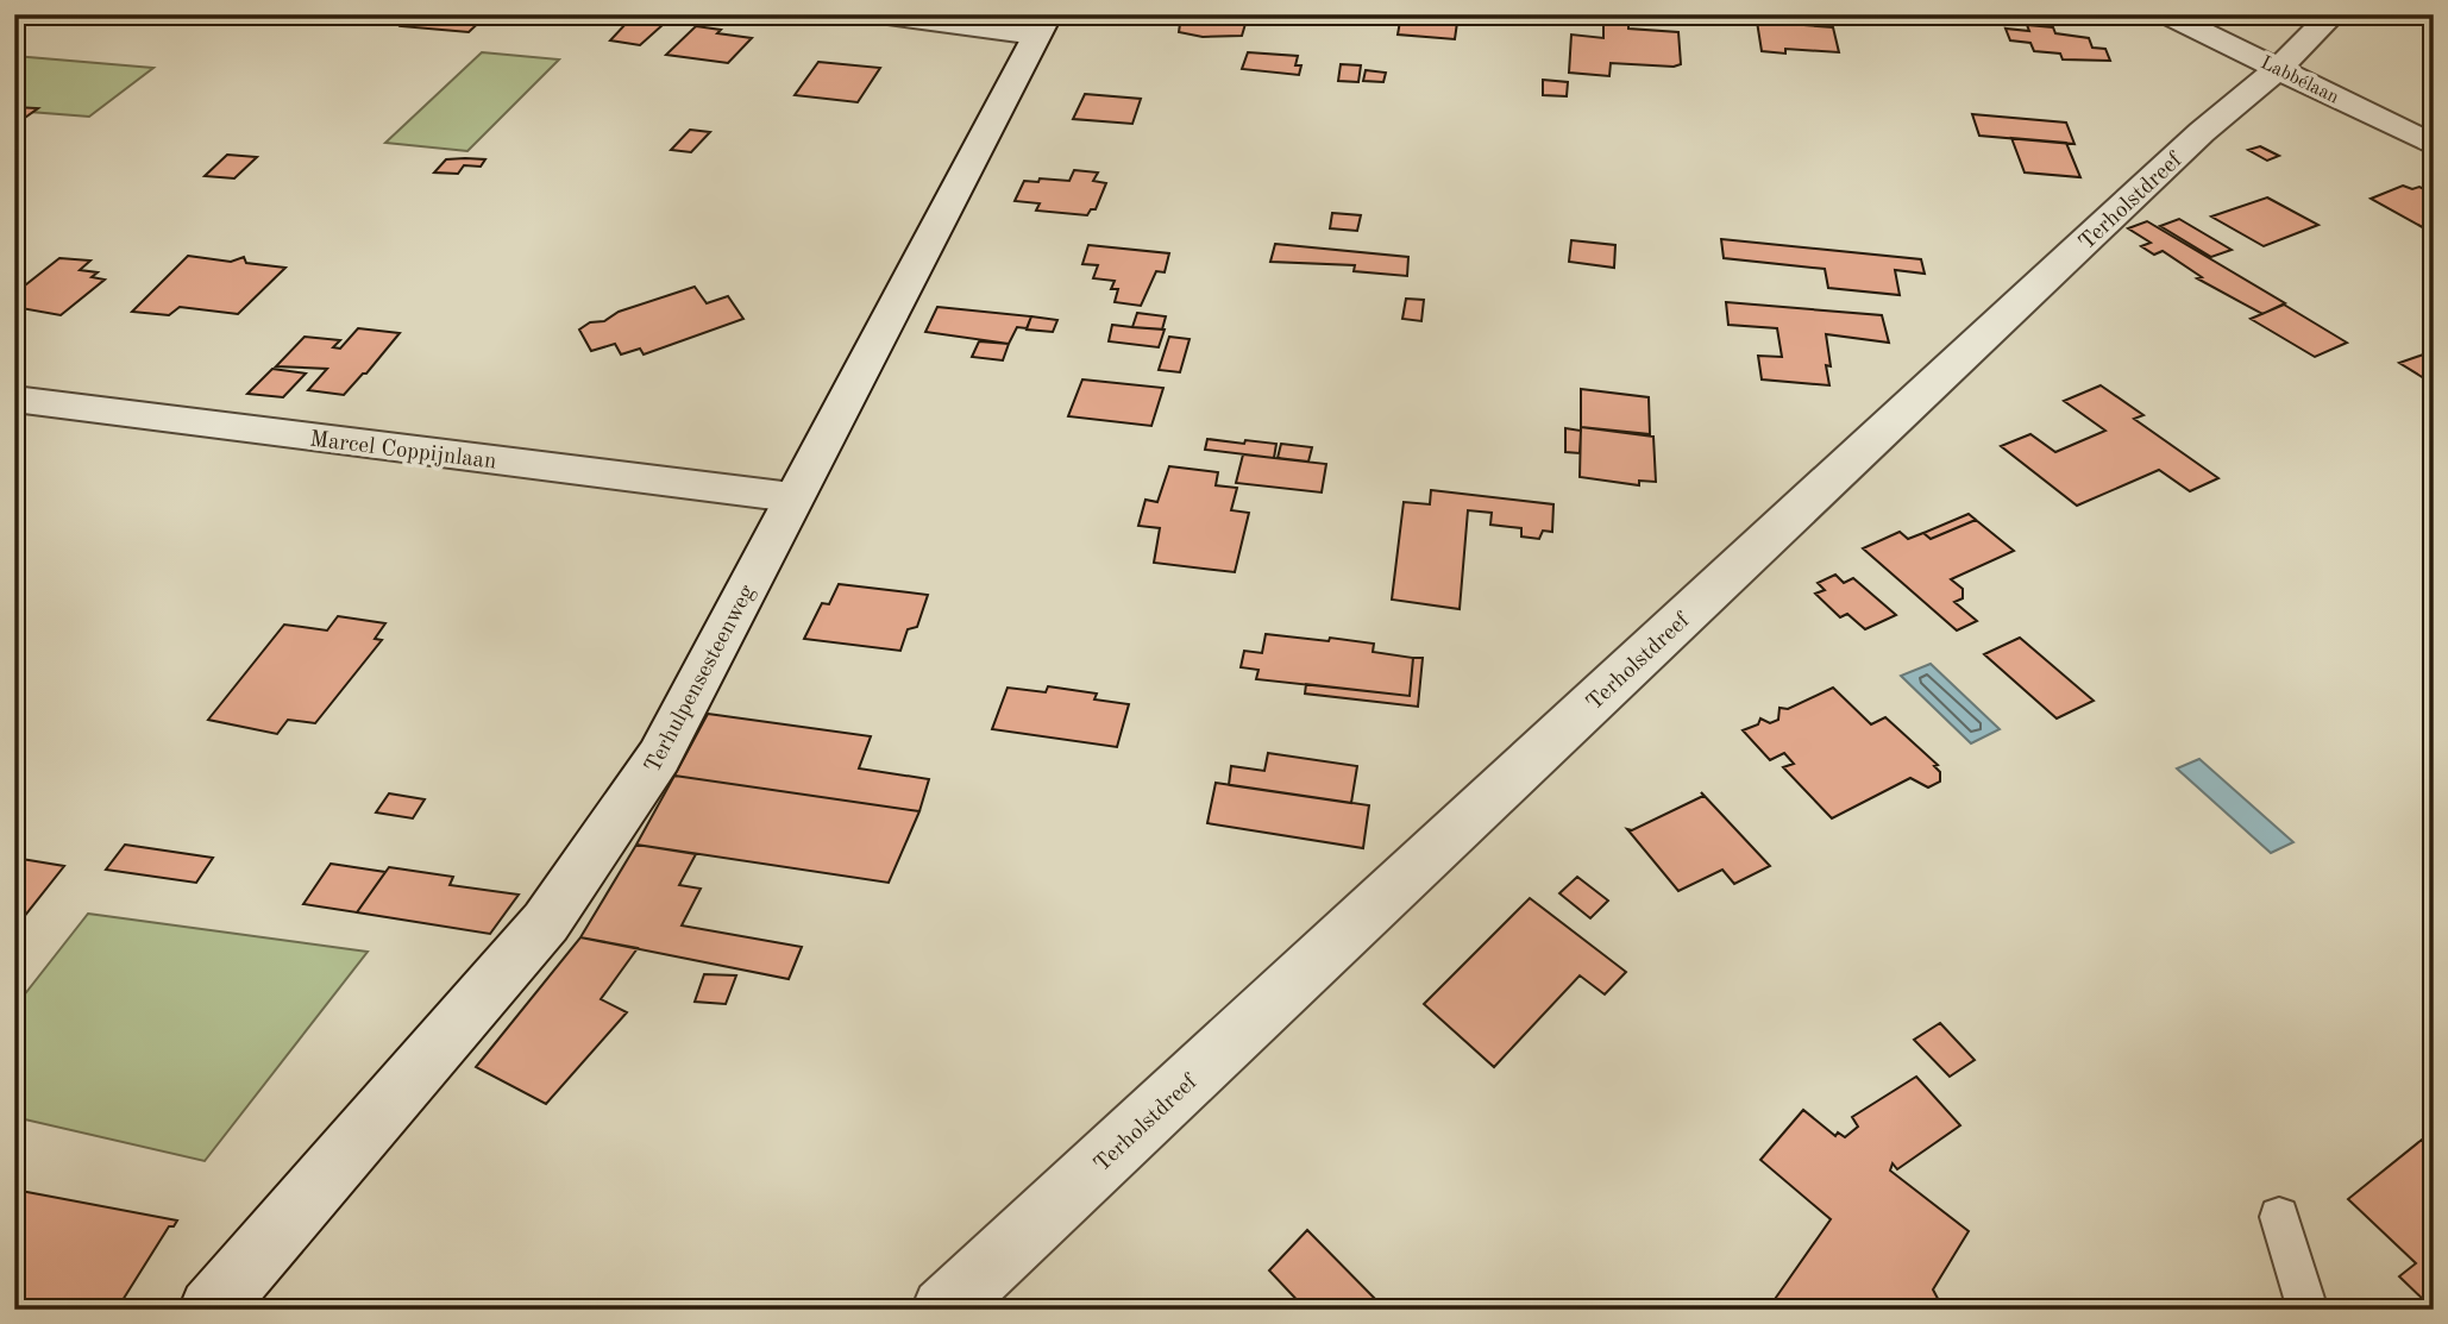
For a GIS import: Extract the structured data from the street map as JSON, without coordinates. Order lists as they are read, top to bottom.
{
  "streets": {
    "street": [
      "Labbélaan",
      "Terholstdreef",
      "Marcel Coppijnlaan",
      "Terhulpensesteenweg"
    ]
  },
  "crossings": [
    ["Labbélaan", "Terholstdreef"],
    ["Marcel Coppijnlaan", "Terhulpensesteenweg"]
  ]
}
